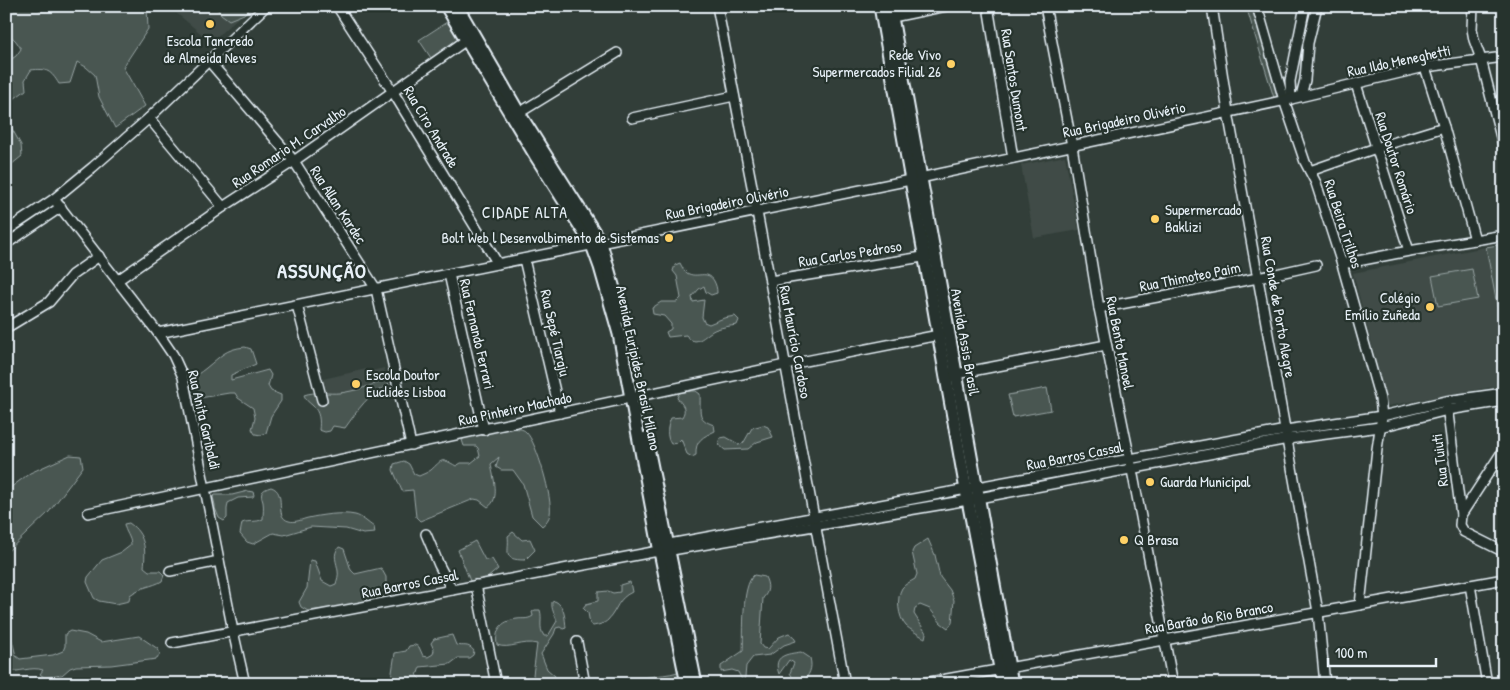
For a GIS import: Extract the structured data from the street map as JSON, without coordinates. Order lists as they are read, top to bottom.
{
  "streets": {
    "main road": ["Avenida Assis Brasil", "Avenida Euripides Brasil Milano"],
    "street": [
      "Rua Ildo Meneghetti",
      "Rua Santos Dumont",
      "Rua Brigadeiro Olivério",
      "Rua Ciro Andrade",
      "Rua Romario M. Carvalho",
      "Rua Doutor Romário",
      "Rua Allan Kardec",
      "Rua Beira Trilhos",
      "Rua Carlos Pedroso",
      "Rua Thimoteo Paim",
      "Rua Conde de Porto Alegre",
      "Rua Sepé Tiaraju",
      "Rua Fernando Ferrari",
      "Rua Maurício Cardoso",
      "Rua Bento Manoel",
      "Rua Pinheiro Machado",
      "Rua Anita Garibaldi",
      "Rua Barros Cassal",
      "Rua Tuiuti",
      "Rua Barão do Rio Branco"
    ]
  },
  "crossings": [
    ["Rua Ildo Meneghetti", "Rua Brigadeiro Olivério"],
    ["Rua Ildo Meneghetti", "Rua Doutor Romário"],
    ["Rua Santos Dumont", "Rua Brigadeiro Olivério"],
    ["Rua Brigadeiro Olivério", "Rua Ciro Andrade"],
    ["Rua Brigadeiro Olivério", "Rua Allan Kardec"],
    ["Rua Brigadeiro Olivério", "Rua Beira Trilhos"],
    ["Rua Brigadeiro Olivério", "Rua Conde de Porto Alegre"],
    ["Rua Brigadeiro Olivério", "Rua Sepé Tiaraju"],
    ["Rua Brigadeiro Olivério", "Rua Fernando Ferrari"],
    ["Rua Brigadeiro Olivério", "Rua Maurício Cardoso"],
    ["Rua Brigadeiro Olivério", "Avenida Assis Brasil"],
    ["Rua Brigadeiro Olivério", "Rua Bento Manoel"],
    ["Rua Brigadeiro Olivério", "Avenida Euripides Brasil Milano"],
    ["Rua Brigadeiro Olivério", "Rua Anita Garibaldi"],
    ["Rua Ciro Andrade", "Rua Romario M. Carvalho"],
    ["Rua Romario M. Carvalho", "Rua Allan Kardec"],
    ["Rua Romario M. Carvalho", "Avenida Euripides Brasil Milano"],
    ["Rua Romario M. Carvalho", "Rua Anita Garibaldi"],
    ["Rua Allan Kardec", "Rua Pinheiro Machado"],
    ["Rua Beira Trilhos", "Rua Barros Cassal"],
    ["Rua Beira Trilhos", "Rua Barão do Rio Branco"],
    ["Rua Carlos Pedroso", "Rua Maurício Cardoso"],
    ["Rua Carlos Pedroso", "Avenida Assis Brasil"],
    ["Rua Thimoteo Paim", "Rua Conde de Porto Alegre"],
    ["Rua Thimoteo Paim", "Rua Bento Manoel"],
    ["Rua Conde de Porto Alegre", "Rua Barros Cassal"],
    ["Rua Conde de Porto Alegre", "Rua Barão do Rio Branco"],
    ["Rua Sepé Tiaraju", "Rua Pinheiro Machado"],
    ["Rua Fernando Ferrari", "Rua Pinheiro Machado"],
    ["Rua Maurício Cardoso", "Rua Pinheiro Machado"],
    ["Rua Maurício Cardoso", "Rua Barros Cassal"],
    ["Avenida Assis Brasil", "Rua Pinheiro Machado"],
    ["Avenida Assis Brasil", "Rua Barros Cassal"],
    ["Avenida Assis Brasil", "Rua Barão do Rio Branco"],
    ["Rua Bento Manoel", "Rua Barros Cassal"],
    ["Rua Bento Manoel", "Rua Barão do Rio Branco"],
    ["Avenida Euripides Brasil Milano", "Rua Pinheiro Machado"],
    ["Avenida Euripides Brasil Milano", "Rua Barros Cassal"],
    ["Rua Pinheiro Machado", "Rua Anita Garibaldi"],
    ["Rua Anita Garibaldi", "Rua Barros Cassal"],
    ["Rua Barros Cassal", "Rua Tuiuti"]
  ],
  "districts": ["CIDADE ALTA", "ASSUNÇÃO"],
  "places": [
    "Escola Tancredo de Almeida Neves",
    "Rede Vivo Supermercados Filial 26",
    "Supermercado Baklizi",
    "Bolt Web l Desenvolbimento de Sistemas",
    "Colégio Emílio Zuñeda",
    "Escola Doutor Euclides Lisboa",
    "Guarda Municipal",
    "Q Brasa"
  ],
  "scale_bar": "100 m"
}
